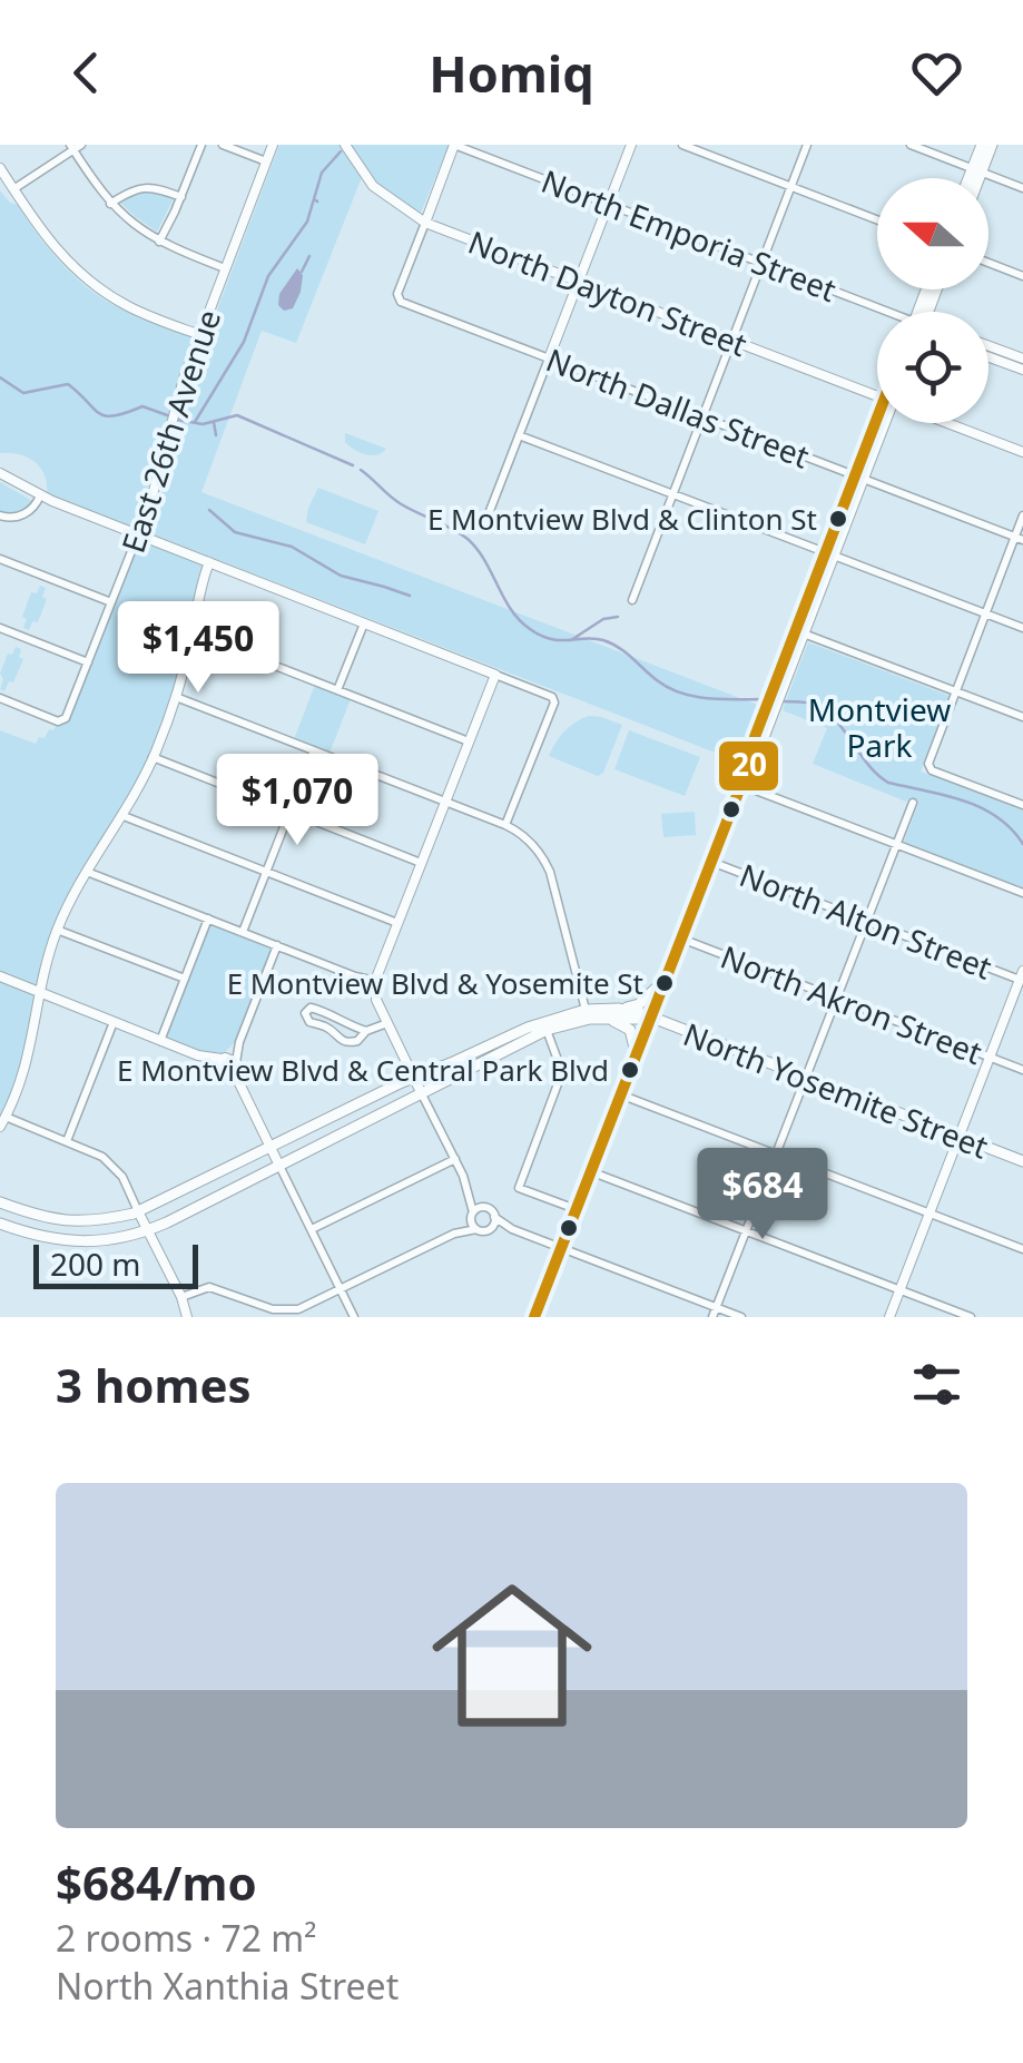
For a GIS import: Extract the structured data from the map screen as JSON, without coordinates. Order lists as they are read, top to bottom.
{
  "streets": {
    "main road": ["North Yosemite Street"],
    "street": [
      "North Emporia Street",
      "North Dayton Street",
      "North Dallas Street",
      "East 26th Avenue",
      "North Alton Street",
      "North Akron Street"
    ]
  },
  "crossings": [
    ["North Dayton Street", "North Dallas Street"]
  ],
  "parks": ["Montview Park"],
  "places": ["E Montview Blvd & Clinton St", "E Montview Blvd & Yosemite St", "E Montview Blvd & Central Park Blvd"],
  "lines": ["transit line 20"],
  "scale_bar": "200 m",
  "north": "left",
  "page": {
    "header": "Homiq",
    "price": ["$1,450", "$1,070", "$684"],
    "scale": "200 m",
    "heading": "3 homes",
    "list": [
      {
        "name": "$684/mo",
        "note": "2 rooms · 72 m² · North Xanthia Street"
      }
    ]
  }
}
